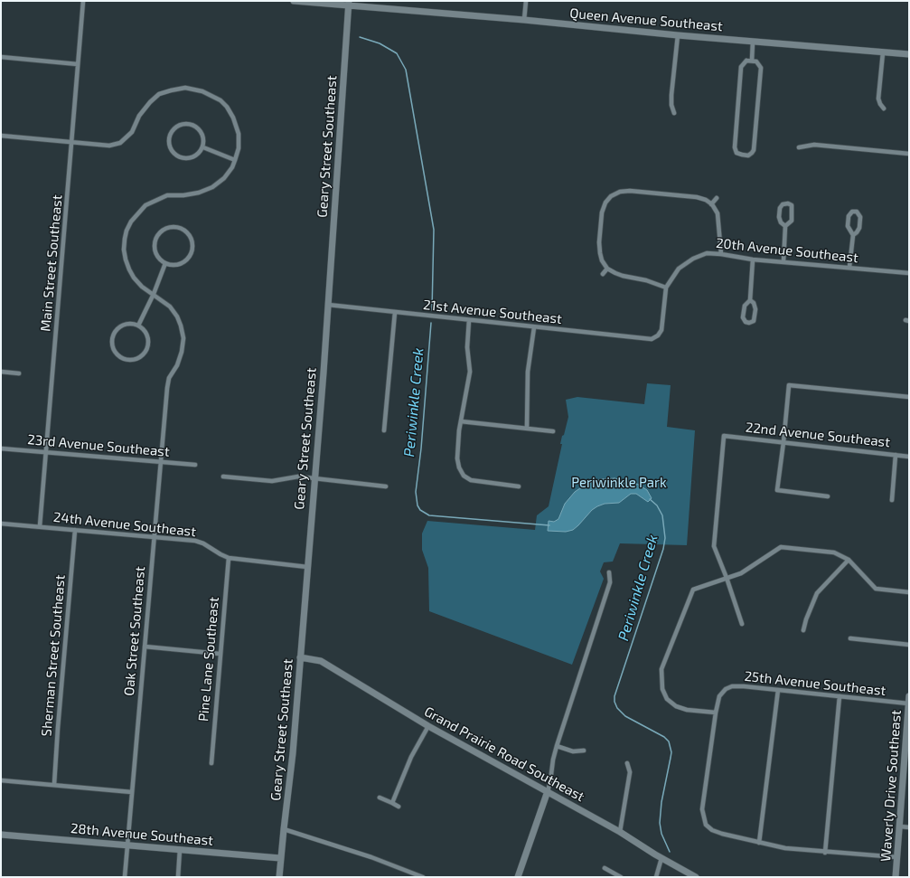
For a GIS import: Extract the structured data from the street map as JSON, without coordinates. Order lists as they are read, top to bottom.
{
  "streets": {
    "main road": [
      "Queen Avenue Southeast",
      "Geary Street Southeast",
      "Grand Prairie Road Southeast",
      "Waverly Drive Southeast",
      "28th Avenue Southeast"
    ],
    "street": [
      "20th Avenue Southeast",
      "Main Street Southeast",
      "21st Avenue Southeast",
      "22nd Avenue Southeast",
      "23rd Avenue Southeast",
      "24th Avenue Southeast",
      "Oak Street Southeast",
      "Sherman Street Southeast",
      "Pine Lane Southeast",
      "25th Avenue Southeast"
    ]
  },
  "crossings": [
    ["Queen Avenue Southeast", "Geary Street Southeast"],
    ["Geary Street Southeast", "21st Avenue Southeast"],
    ["Geary Street Southeast", "24th Avenue Southeast"],
    ["Geary Street Southeast", "Grand Prairie Road Southeast"],
    ["Geary Street Southeast", "28th Avenue Southeast"],
    ["20th Avenue Southeast", "21st Avenue Southeast"],
    ["Main Street Southeast", "23rd Avenue Southeast"],
    ["Main Street Southeast", "24th Avenue Southeast"],
    ["Main Street Southeast", "Oak Street Southeast"],
    ["23rd Avenue Southeast", "Oak Street Southeast"],
    ["24th Avenue Southeast", "Oak Street Southeast"],
    ["24th Avenue Southeast", "Sherman Street Southeast"],
    ["24th Avenue Southeast", "Pine Lane Southeast"],
    ["Oak Street Southeast", "28th Avenue Southeast"],
    ["25th Avenue Southeast", "Waverly Drive Southeast"]
  ],
  "water": ["Periwinkle Creek"],
  "parks": ["Periwinkle Park"]
}
